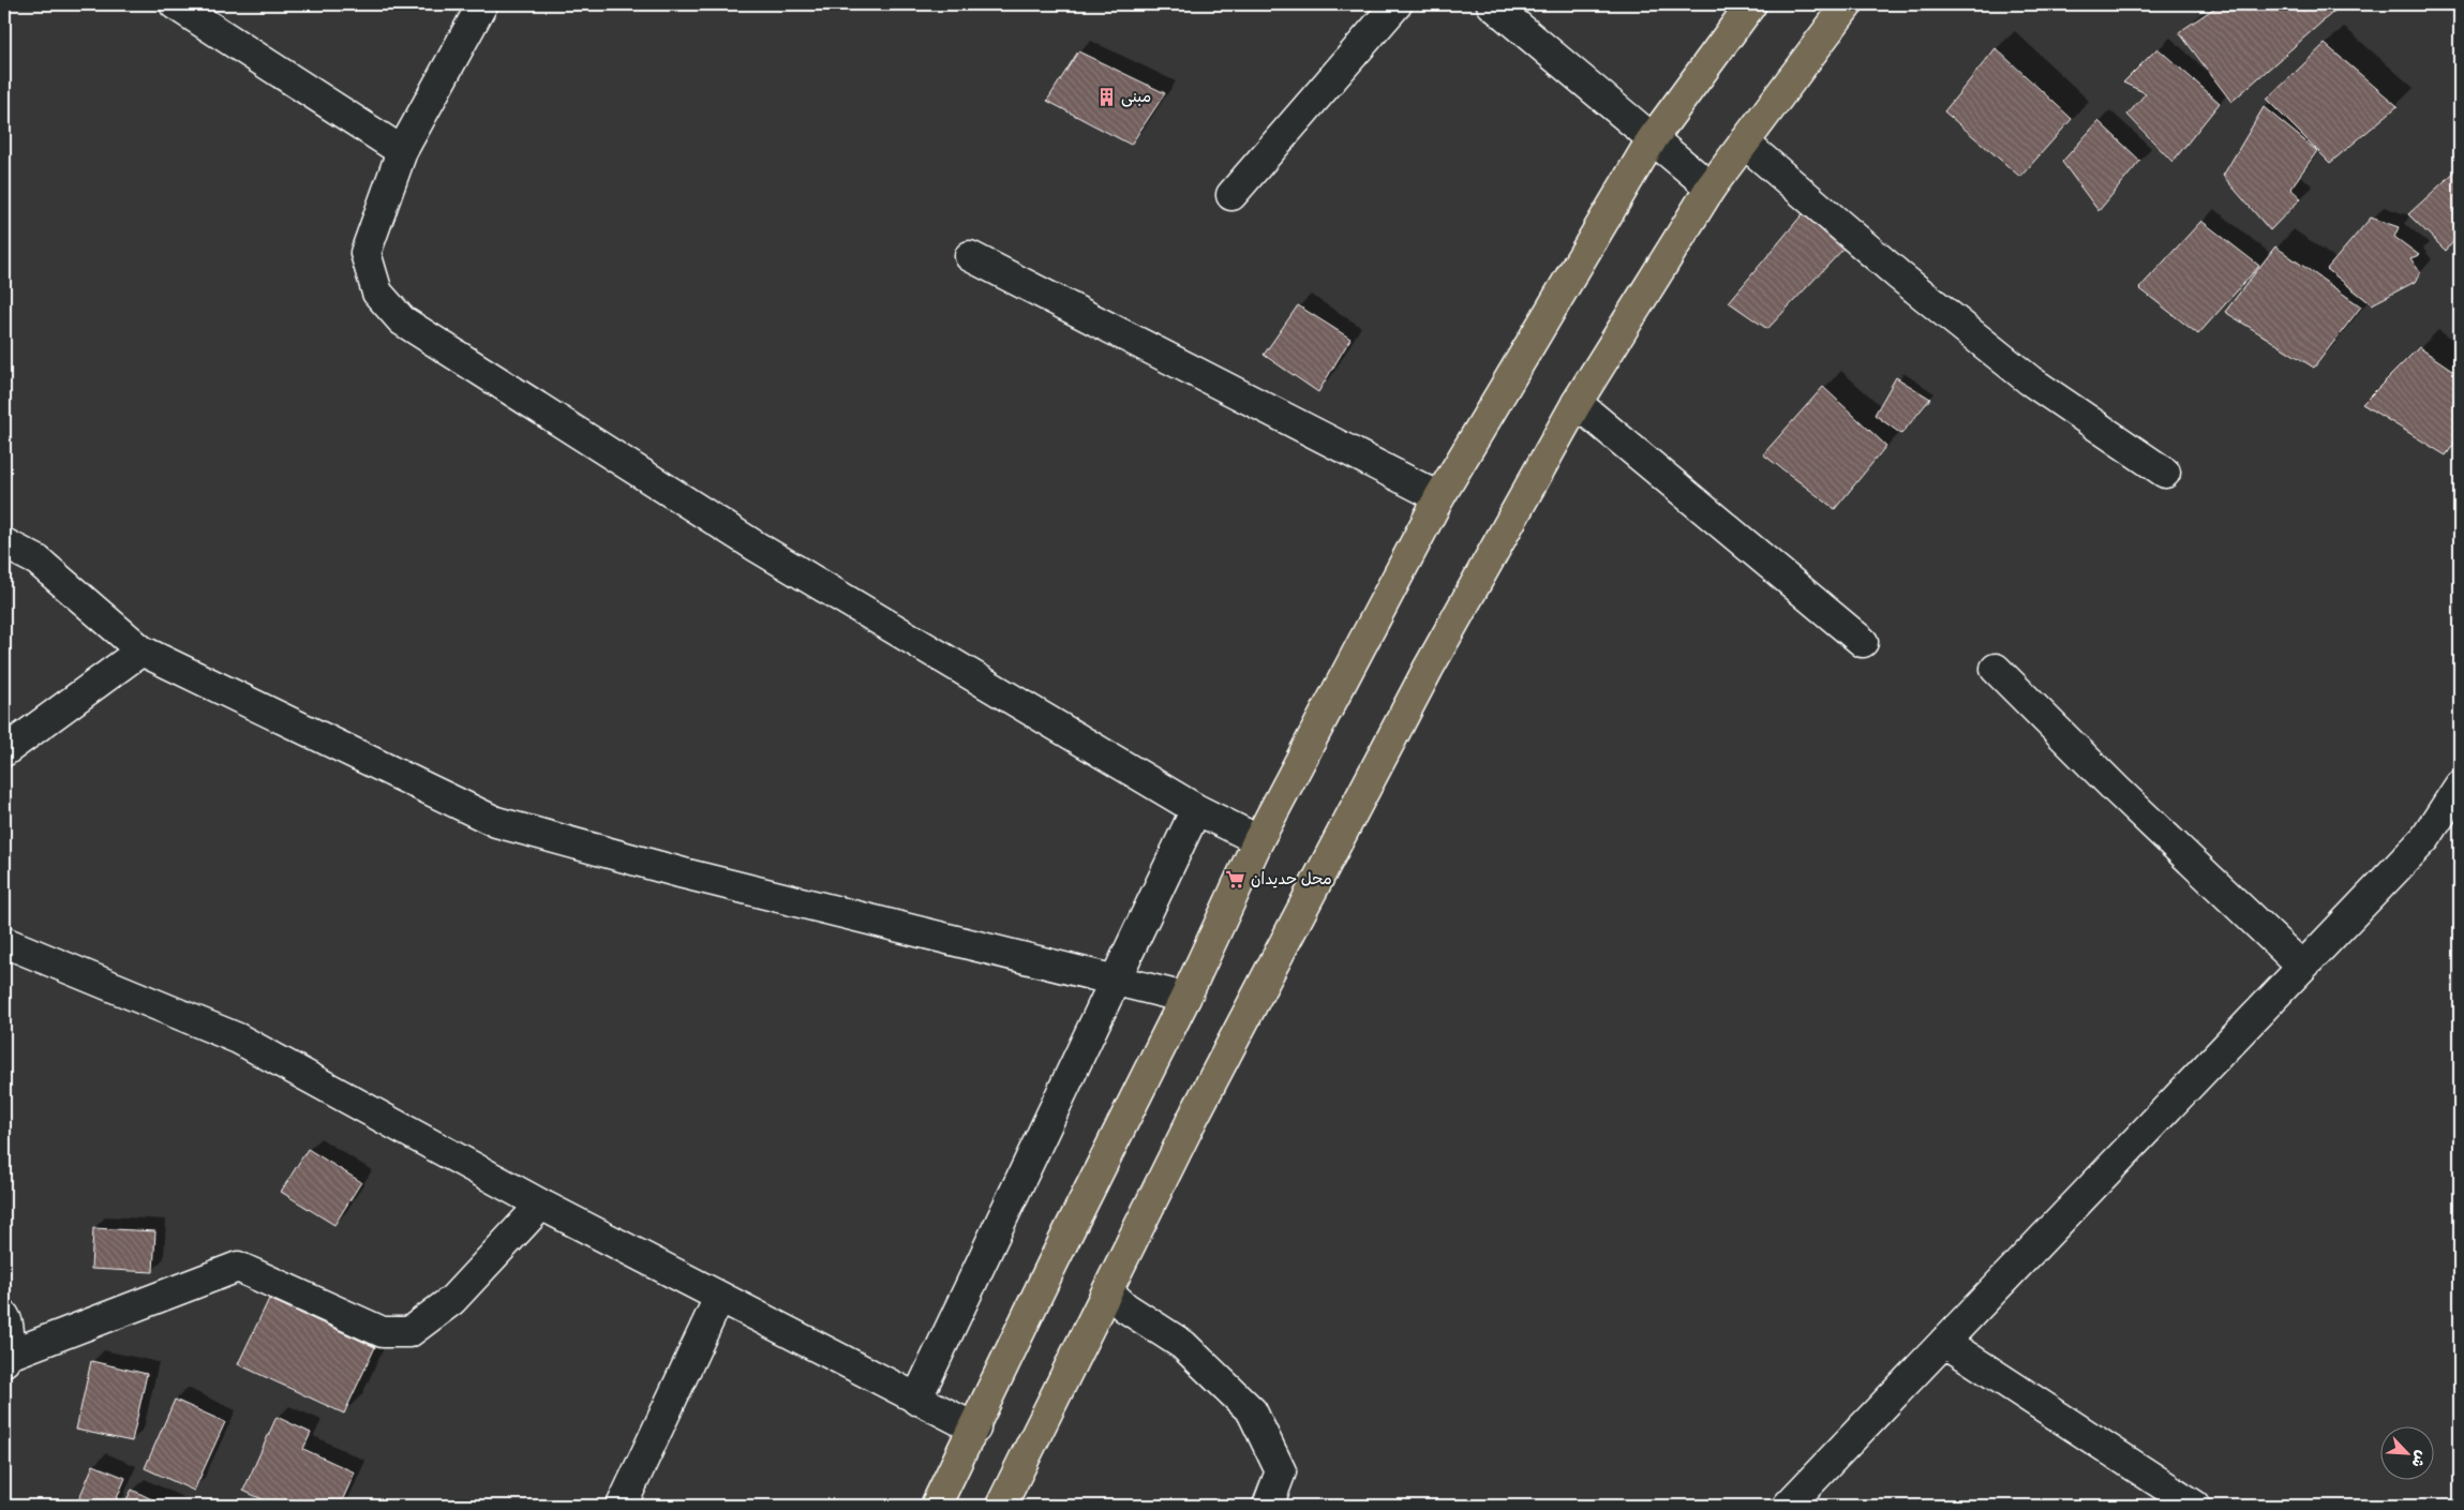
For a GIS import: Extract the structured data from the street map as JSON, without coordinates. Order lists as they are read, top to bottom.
{
  "places": {
    "building": ["مبنى"],
    "supermarket": ["محل حديدان"]
  },
  "north": "bottom right"
}
